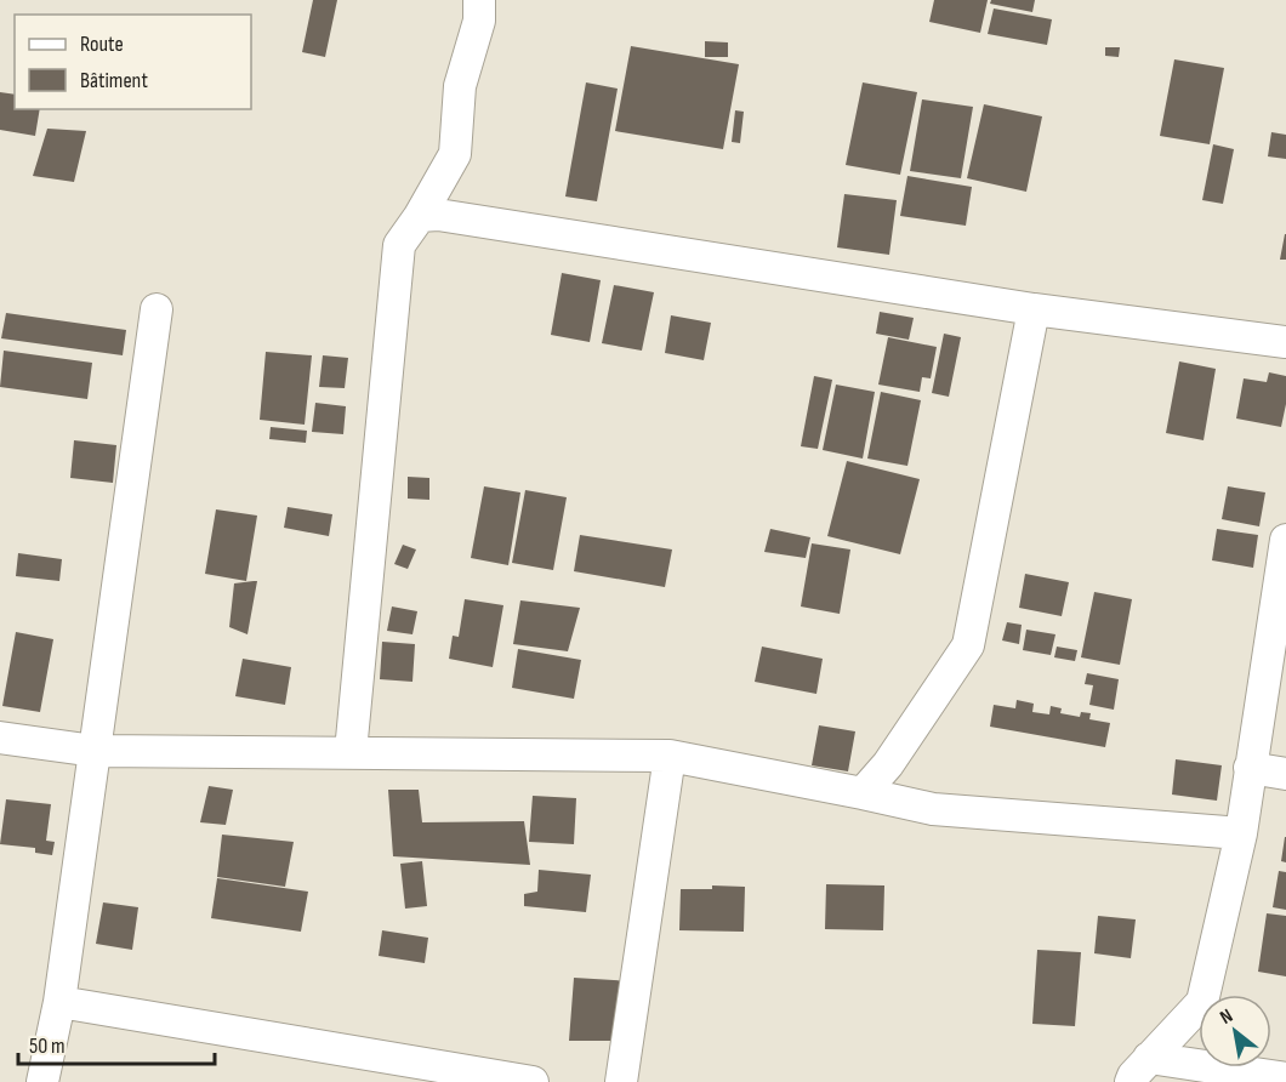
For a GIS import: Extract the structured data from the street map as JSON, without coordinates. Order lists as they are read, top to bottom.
{
  "legend": ["Route", "Bâtiment"],
  "scale_bar": "50 m",
  "north": "top left"
}
